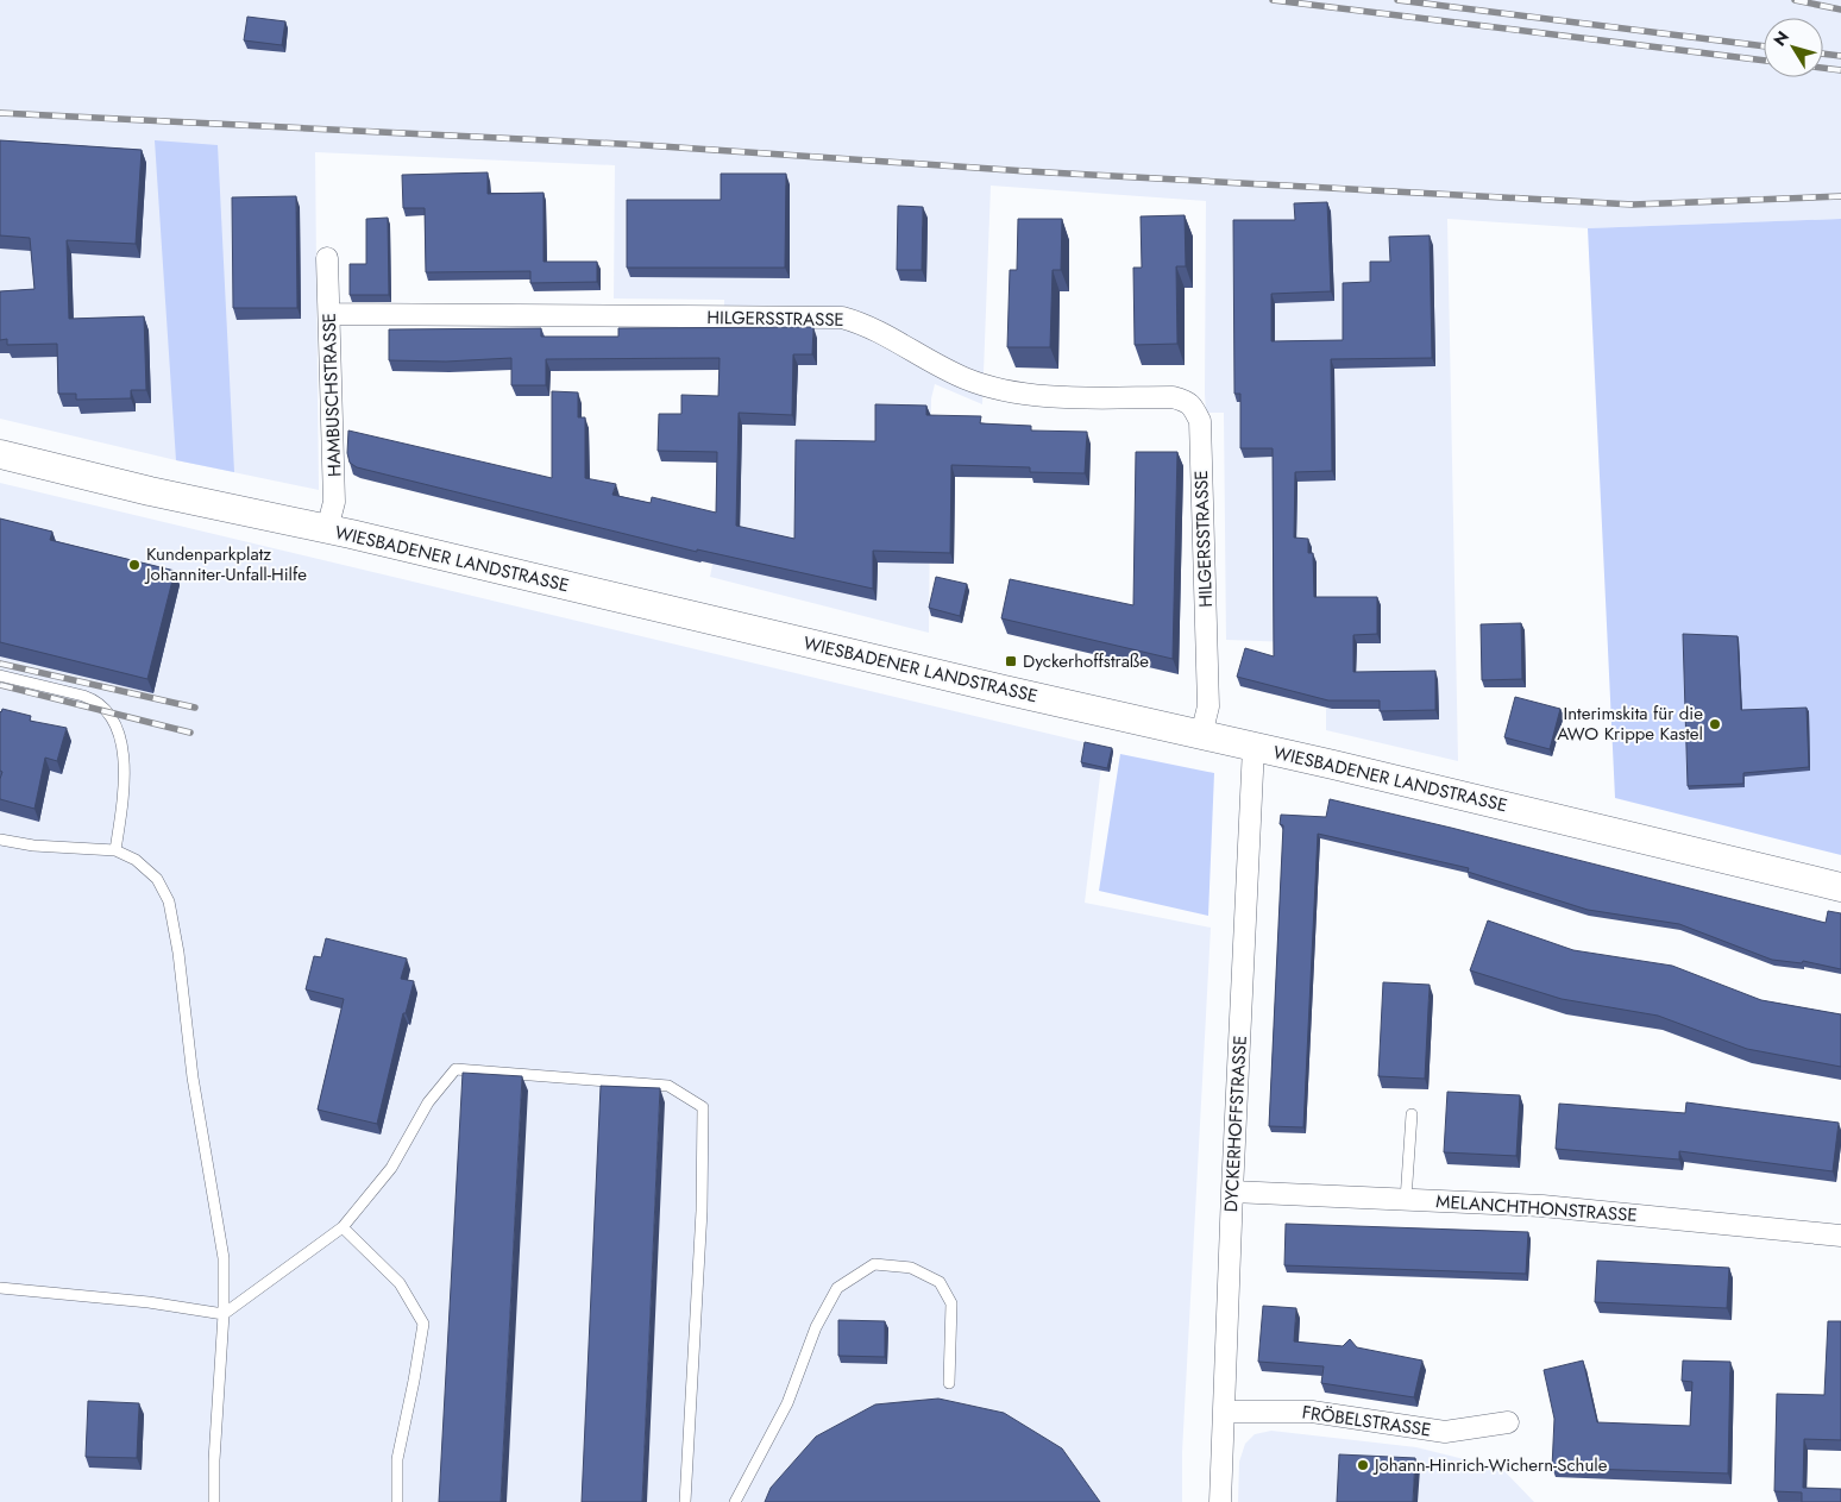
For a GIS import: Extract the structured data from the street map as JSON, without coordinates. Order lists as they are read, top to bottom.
{
  "streets": {
    "main road": ["WIESBADENER LANDSTRASSE"],
    "street": [
      "HILGERSSTRASSE",
      "HAMBUSCHSTRASSE",
      "DYCKERHOFFSTRASSE",
      "MELANCHTHONSTRASSE",
      "FRÖBELSTRASSE"
    ]
  },
  "crossings": [
    ["HILGERSSTRASSE", "HAMBUSCHSTRASSE"],
    ["HILGERSSTRASSE", "WIESBADENER LANDSTRASSE"],
    ["HAMBUSCHSTRASSE", "WIESBADENER LANDSTRASSE"],
    ["WIESBADENER LANDSTRASSE", "DYCKERHOFFSTRASSE"],
    ["DYCKERHOFFSTRASSE", "MELANCHTHONSTRASSE"],
    ["DYCKERHOFFSTRASSE", "FRÖBELSTRASSE"]
  ],
  "places": {
    "other": ["Kundenparkplatz Johanniter-Unfall-Hilfe", "Interimskita für die AWO Krippe Kastel", "Johann-Hinrich-Wichern-Schule"],
    "transit": ["Dyckerhoffstraße"]
  },
  "north": "top left"
}
